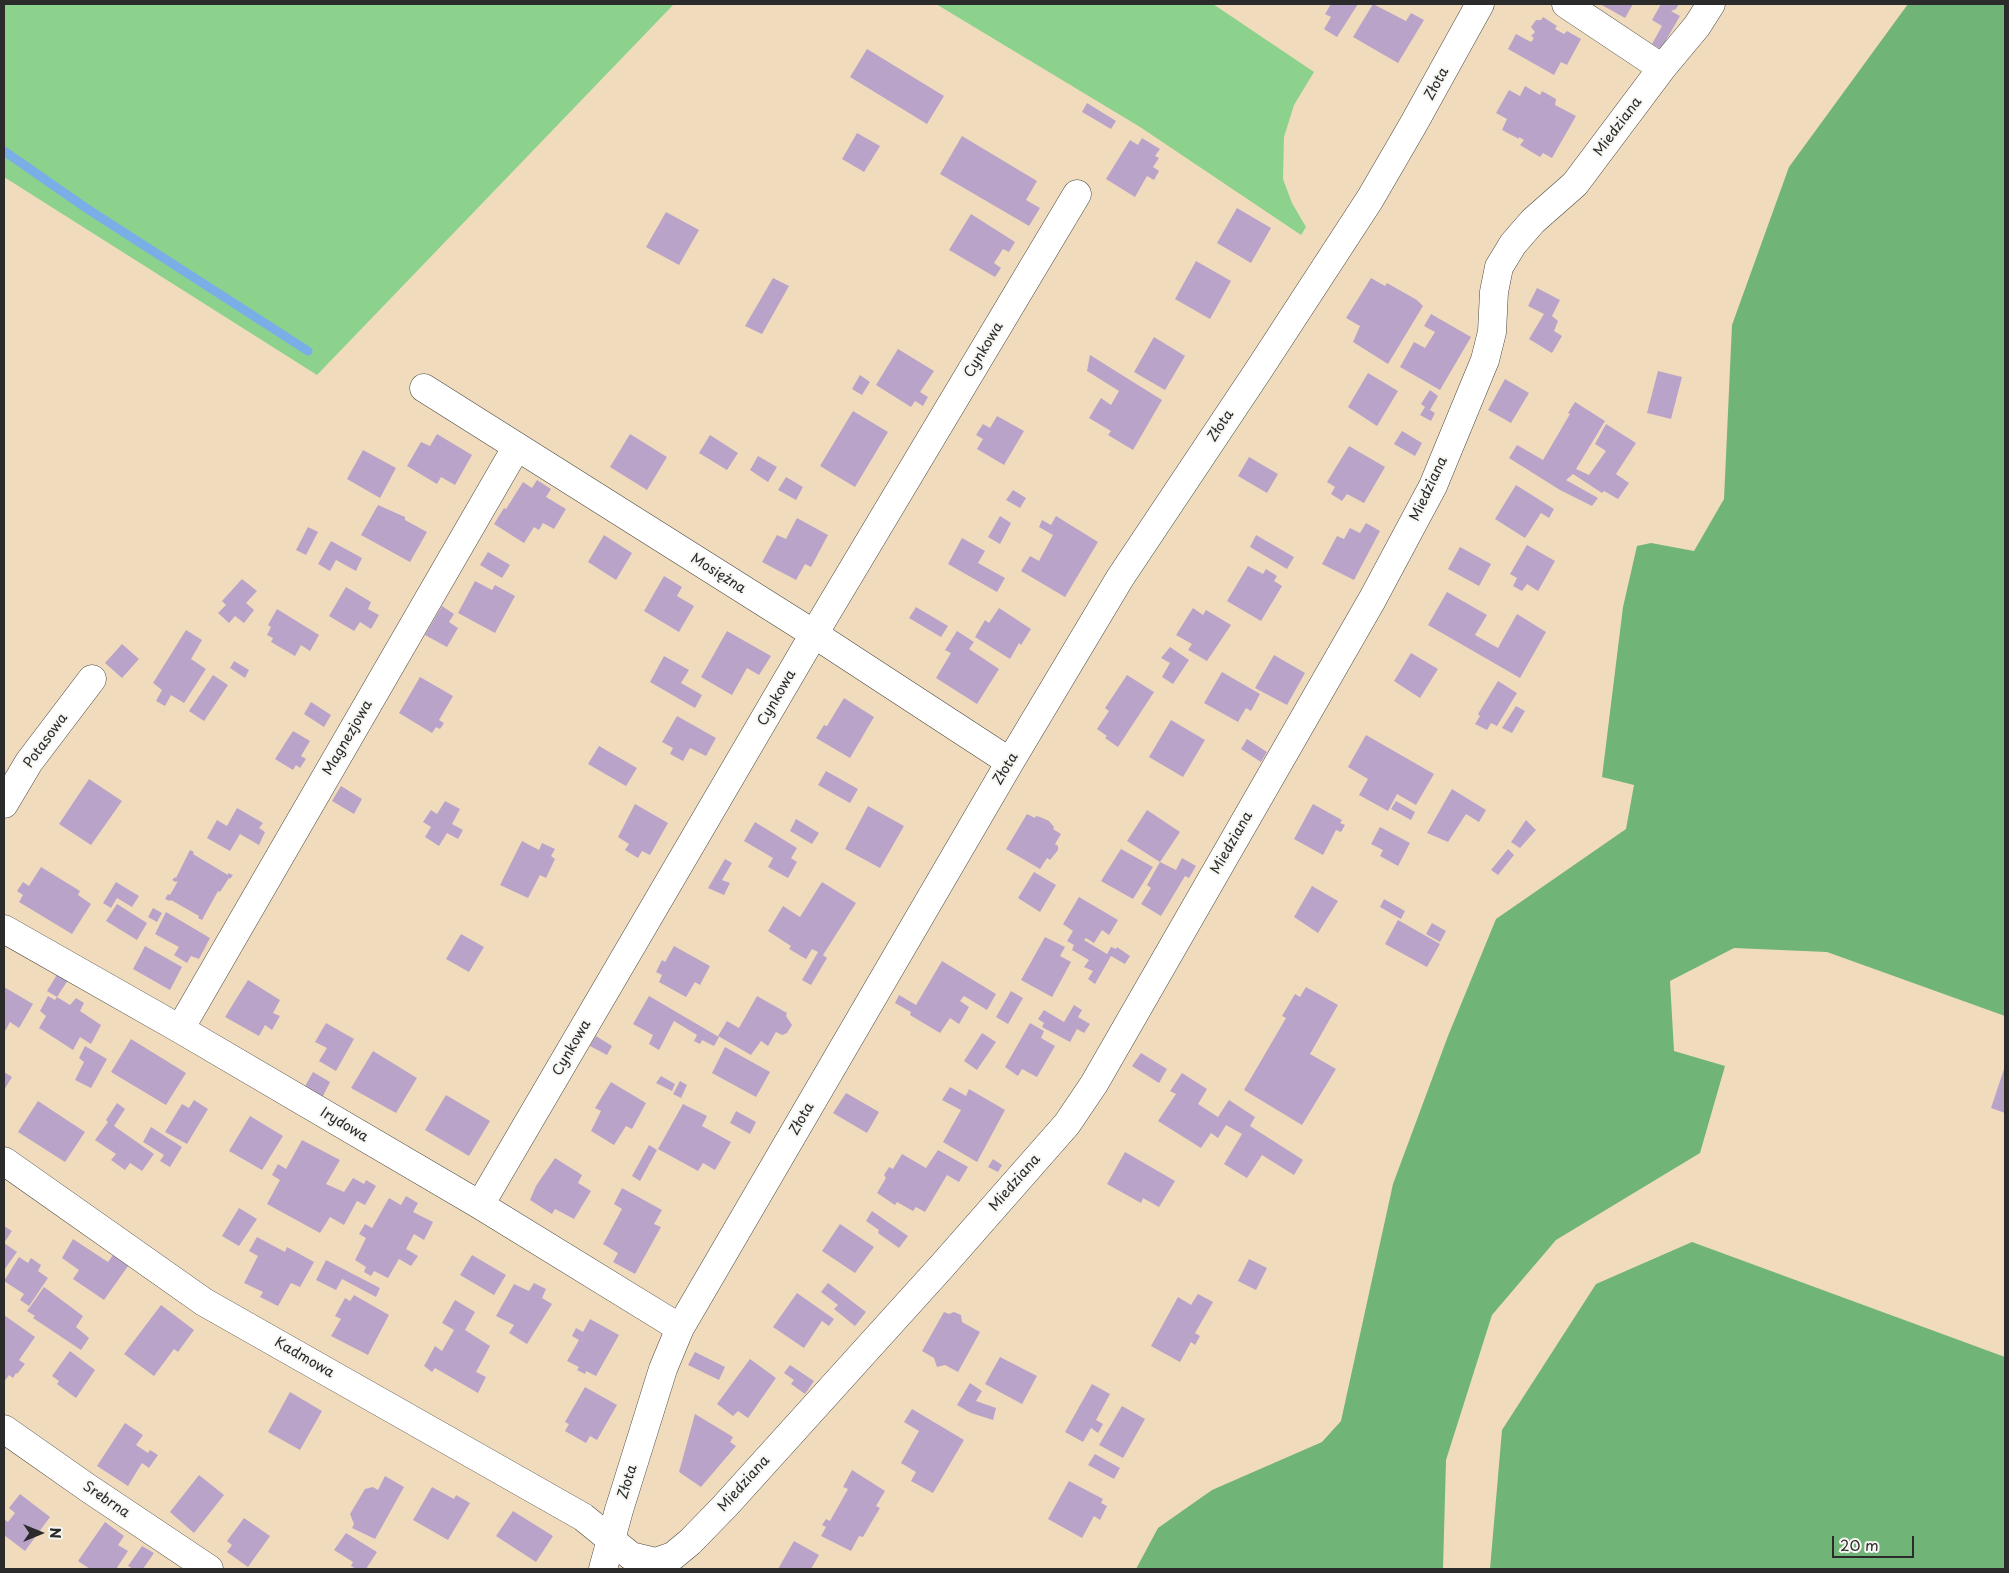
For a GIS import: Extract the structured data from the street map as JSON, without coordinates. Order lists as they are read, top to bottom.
{
  "streets": {
    "street": [
      "Złota",
      "Miedziana",
      "Cynkowa",
      "Mosiężna",
      "Magnezjowa",
      "Potasowa",
      "Irydowa",
      "Kadmowa",
      "Srebrna"
    ]
  },
  "crossings": [
    ["Złota", "Miedziana"],
    ["Złota", "Mosiężna"],
    ["Złota", "Irydowa"],
    ["Złota", "Kadmowa"],
    ["Miedziana", "Kadmowa"],
    ["Cynkowa", "Mosiężna"],
    ["Cynkowa", "Irydowa"],
    ["Mosiężna", "Magnezjowa"],
    ["Magnezjowa", "Irydowa"]
  ],
  "scale_bar": "20 m",
  "north": "right"
}
